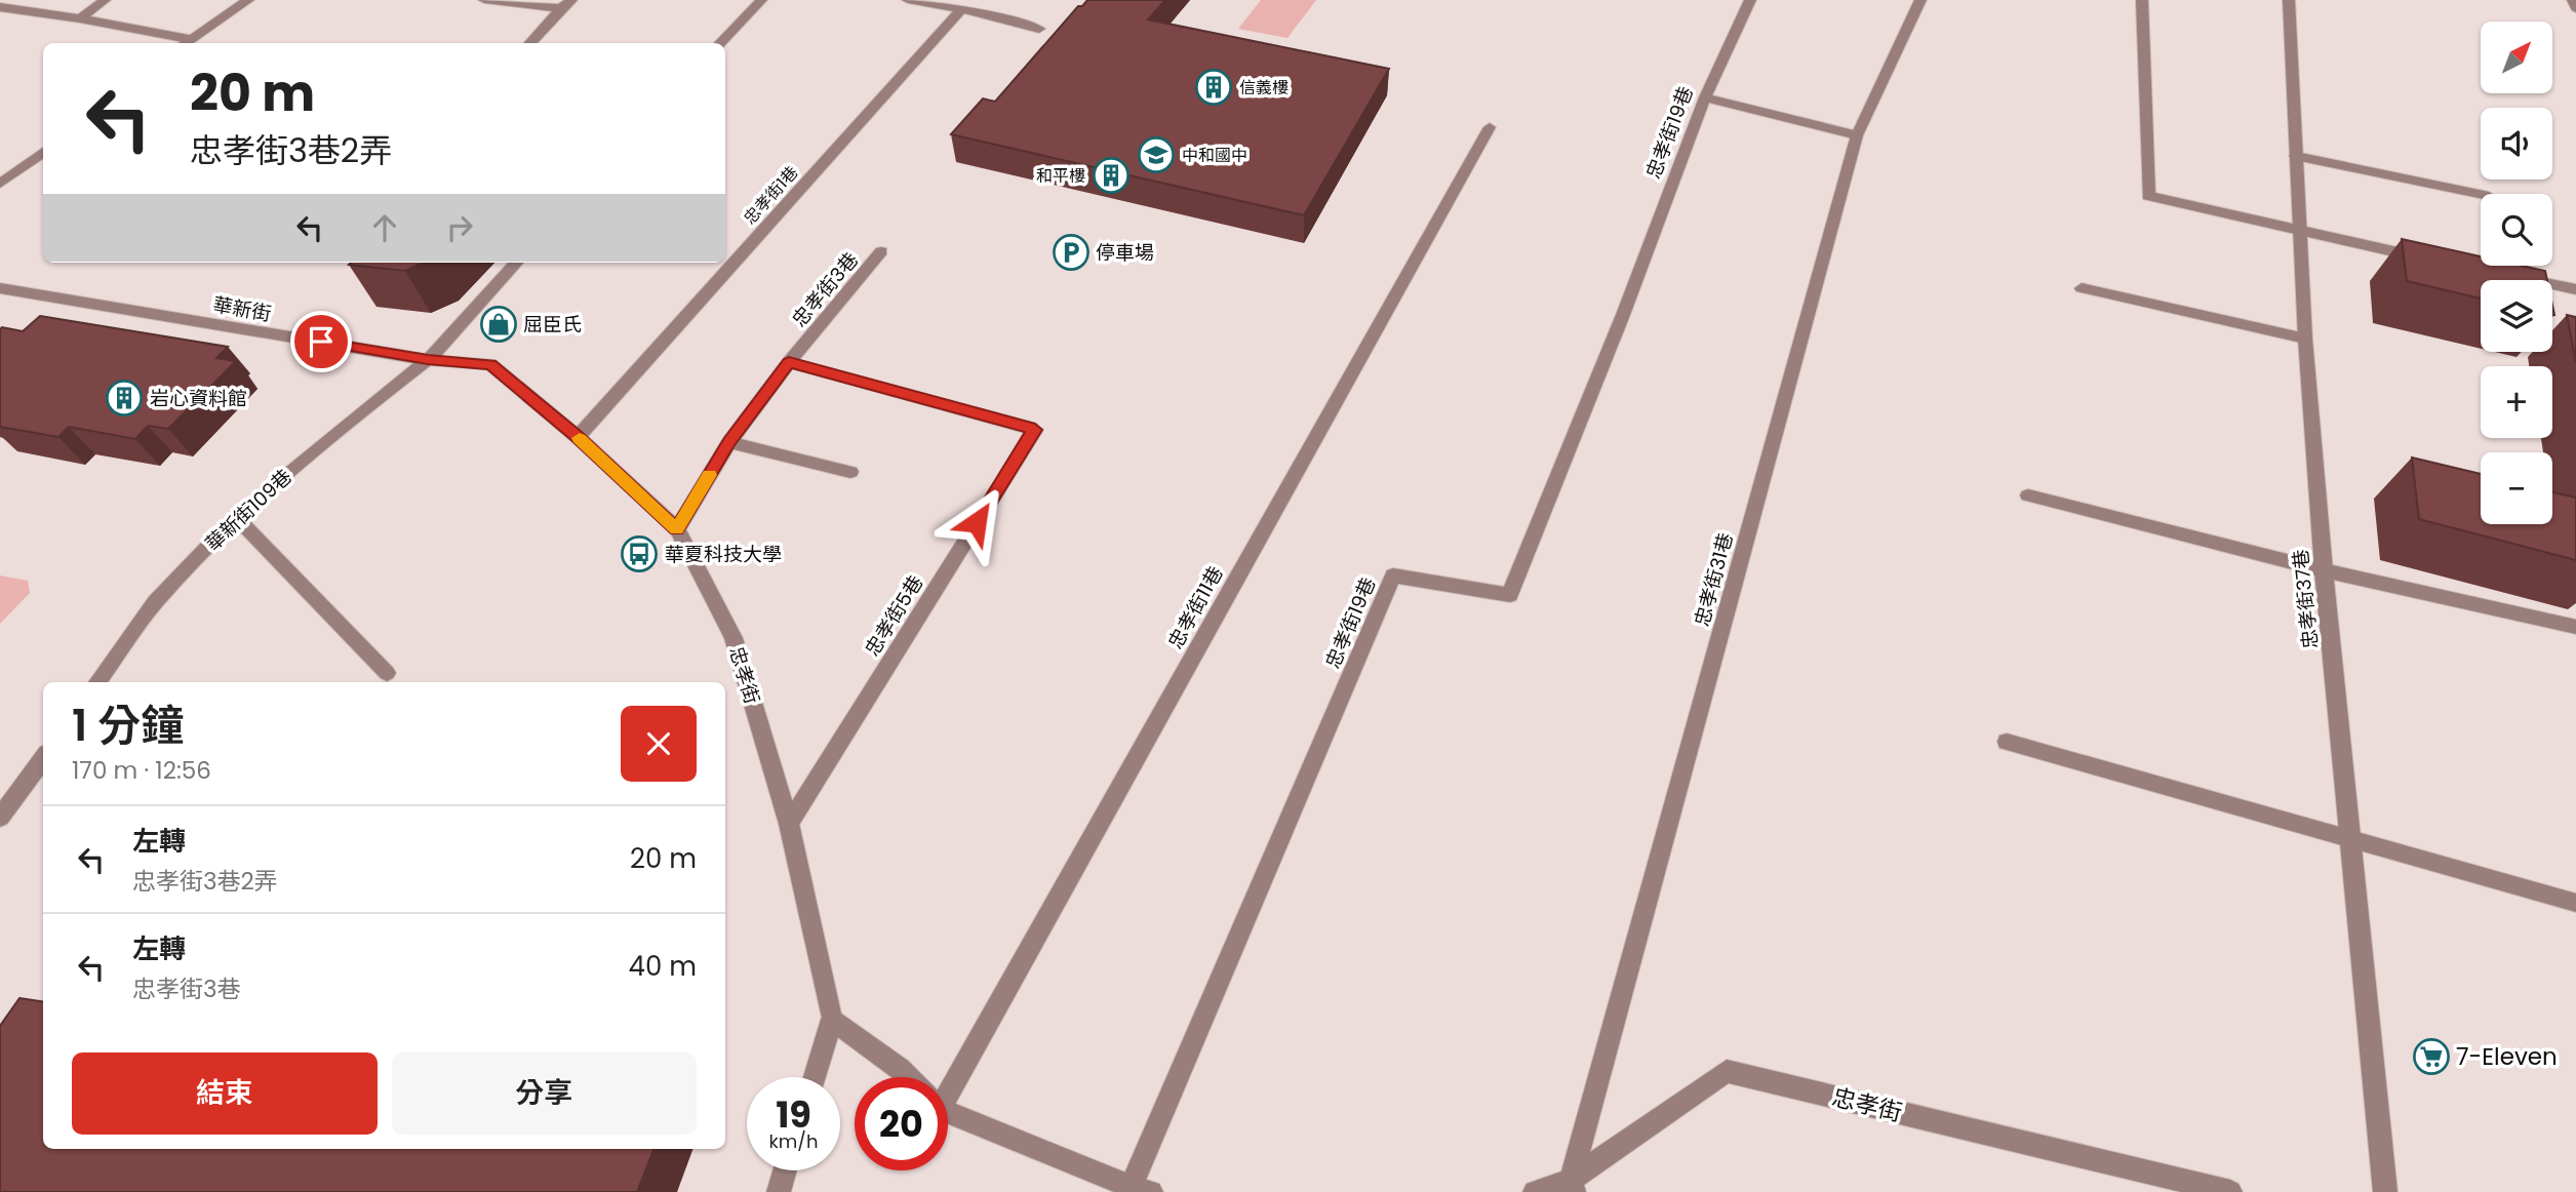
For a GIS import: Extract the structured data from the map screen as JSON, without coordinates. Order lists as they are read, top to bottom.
{
  "streets": {
    "street": [
      "忠孝街19巷",
      "忠孝街1巷",
      "忠孝街3巷",
      "華新街",
      "華新街109巷",
      "忠孝街31巷",
      "忠孝街37巷",
      "忠孝街11巷",
      "忠孝街5巷",
      "忠孝街"
    ]
  },
  "crossings": [
    ["忠孝街1巷", "忠孝街"],
    ["忠孝街3巷", "忠孝街5巷"],
    ["忠孝街3巷", "忠孝街"],
    ["華新街", "華新街109巷"],
    ["華新街", "忠孝街"],
    ["華新街109巷", "忠孝街"],
    ["忠孝街31巷", "忠孝街"],
    ["忠孝街5巷", "忠孝街"]
  ],
  "places": {
    "building": ["信義樓", "和平樓", "岩心資料館"],
    "school or university": ["中和國中"],
    "parking": ["停車場"],
    "shop": ["屈臣氏"],
    "bus stop": ["華夏科技大學"],
    "supermarket": ["7-Eleven"]
  },
  "north": "top right",
  "page": {
    "map_buttons": ["+", "−"],
    "turn": ["20 m", "忠孝街3巷2弄"],
    "heading": ["1 分鐘", "170 m · 12:56"],
    "list": [
      {
        "name": "左轉",
        "note": "忠孝街3巷2弄",
        "value": "20 m"
      },
      {
        "name": "左轉",
        "note": "忠孝街3巷",
        "value": "40 m"
      }
    ],
    "buttons": ["結束", "分享"],
    "speed": "19 km/h",
    "limit": "20"
  }
}
